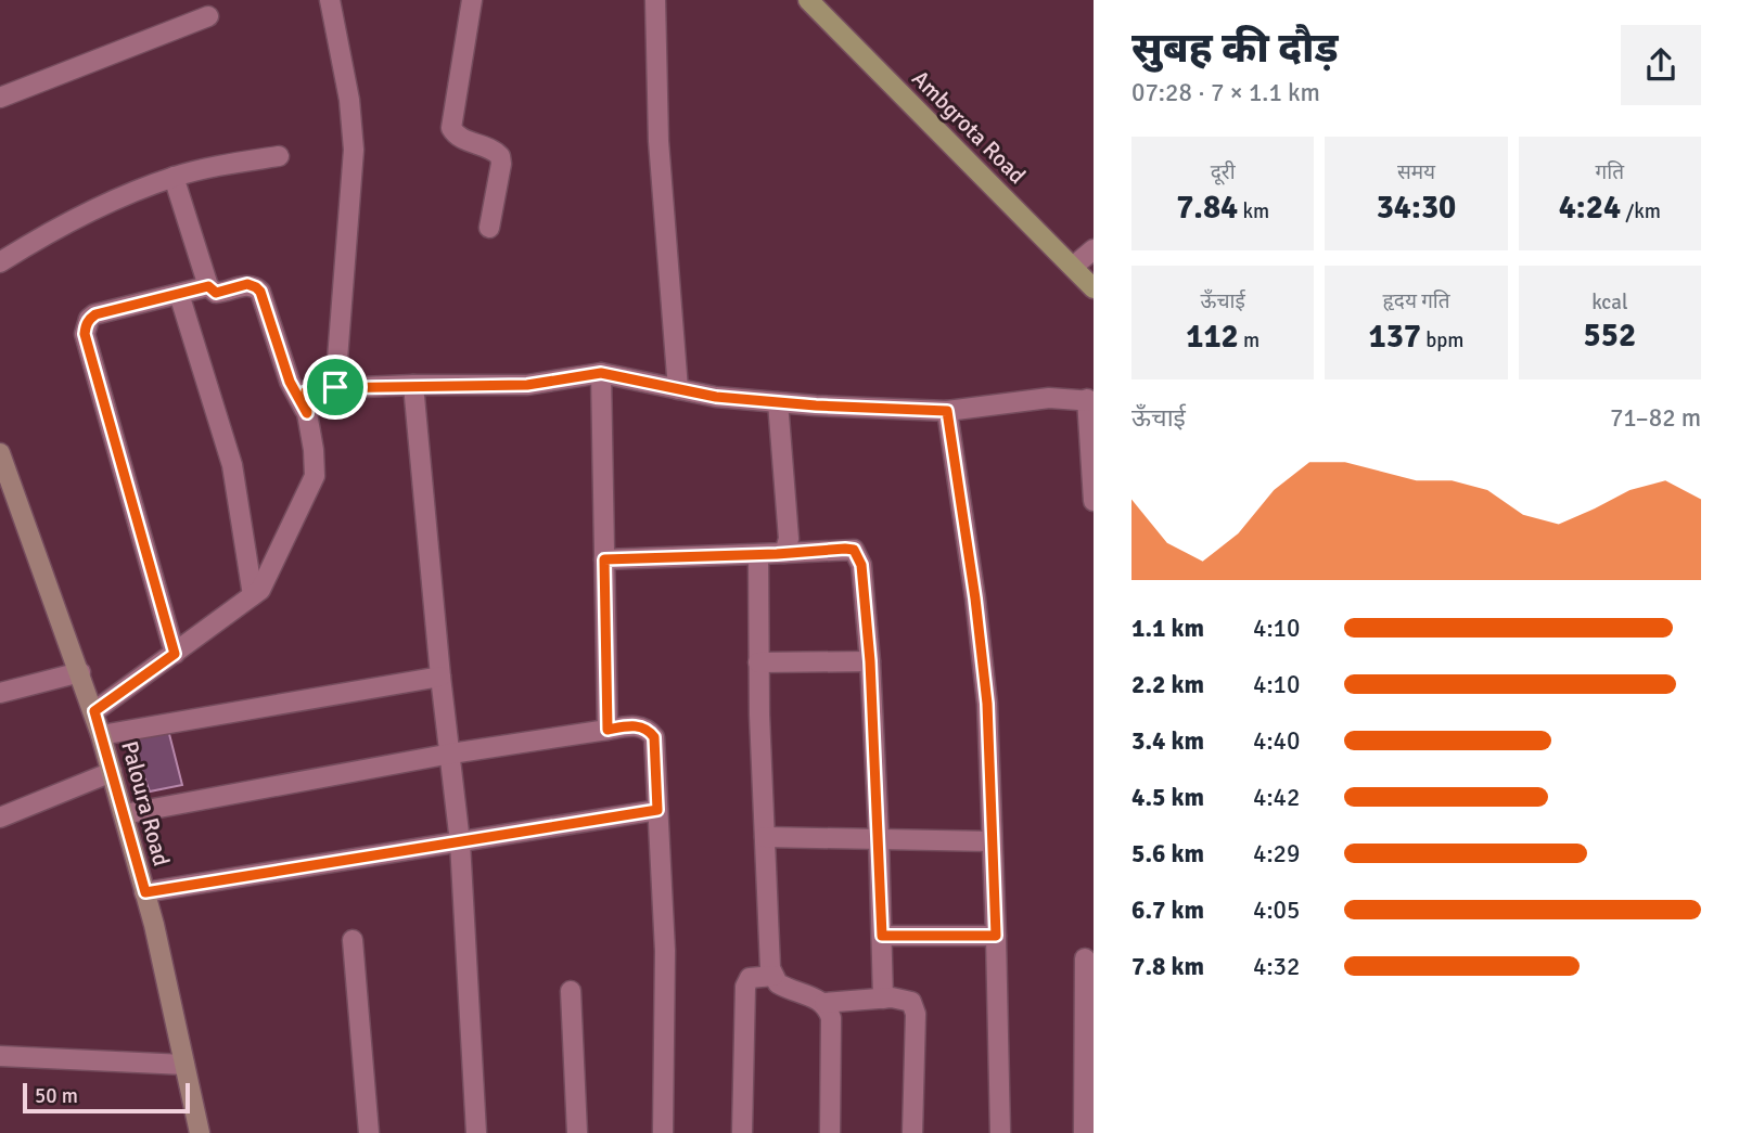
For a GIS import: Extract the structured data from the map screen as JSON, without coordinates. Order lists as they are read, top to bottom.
{
  "streets": {
    "main road": ["Ambgrota Road", "Paloura Road"]
  },
  "scale_bar": "50 m",
  "page": {
    "heading": ["सुबह की दौड़", "07:28 · 7 × 1.1 km"],
    "stats": [
      ["दूरी", "7.84 km"],
      ["समय", "34:30"],
      ["गति", "4:24 /km"],
      ["ऊँचाई", "112 m"],
      ["हृदय गति", "137 bpm"],
      ["kcal", "552"]
    ],
    "chart": ["ऊँचाई", "71–82 m"],
    "list": [
      {
        "name": "1.1 km",
        "note": "4:10"
      },
      {
        "name": "2.2 km",
        "note": "4:10"
      },
      {
        "name": "3.4 km",
        "note": "4:40"
      },
      {
        "name": "4.5 km",
        "note": "4:42"
      },
      {
        "name": "5.6 km",
        "note": "4:29"
      },
      {
        "name": "6.7 km",
        "note": "4:05"
      },
      {
        "name": "7.8 km",
        "note": "4:32"
      }
    ],
    "scale": "50 m"
  }
}
